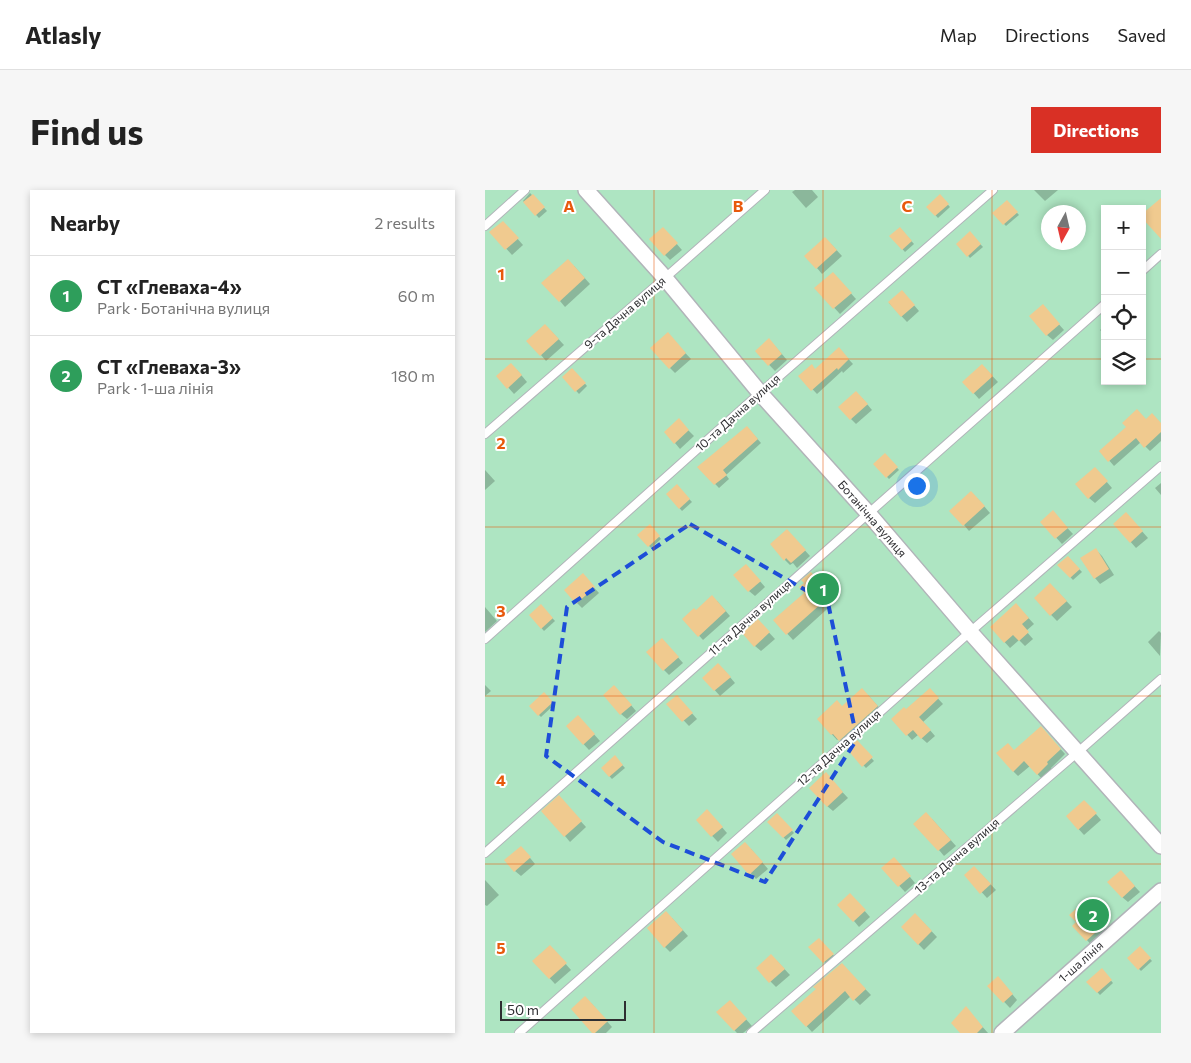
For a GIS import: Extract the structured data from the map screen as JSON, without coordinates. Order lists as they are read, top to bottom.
{
  "streets": {
    "street": ["Ботанічна вулиця", "1-ша лінія"],
    "lane": [
      "9-та Дачна вулиця",
      "10-та Дачна вулиця",
      "11-та Дачна вулиця",
      "12-та Дачна вулиця",
      "13-та Дачна вулиця"
    ]
  },
  "crossings": [
    ["9-та Дачна вулиця", "Ботанічна вулиця"],
    ["10-та Дачна вулиця", "Ботанічна вулиця"],
    ["Ботанічна вулиця", "11-та Дачна вулиця"],
    ["Ботанічна вулиця", "12-та Дачна вулиця"],
    ["Ботанічна вулиця", "13-та Дачна вулиця"]
  ],
  "scale_bar": "50 m",
  "north": "bottom",
  "page": {
    "header": "Atlasly",
    "nav": ["Map", "Directions", "Saved"],
    "buttons": "Directions",
    "title": "Find us",
    "heading": ["Nearby", "2 results"],
    "map_buttons": ["+", "−"],
    "list": [
      {
        "mark": "1",
        "name": "СТ «Глеваха-4»",
        "note": "Park · Ботанічна вулиця",
        "value": "60 m"
      },
      {
        "mark": "2",
        "name": "СТ «Глеваха-3»",
        "note": "Park · 1-ша лінія",
        "value": "180 m"
      }
    ],
    "pins": ["1", "2"],
    "scale": "50 m"
  },
  "grid": {
    "columns": ["A", "B", "C"],
    "rows": [
      "1",
      "2",
      "3",
      "4",
      "5"
    ]
  }
}
